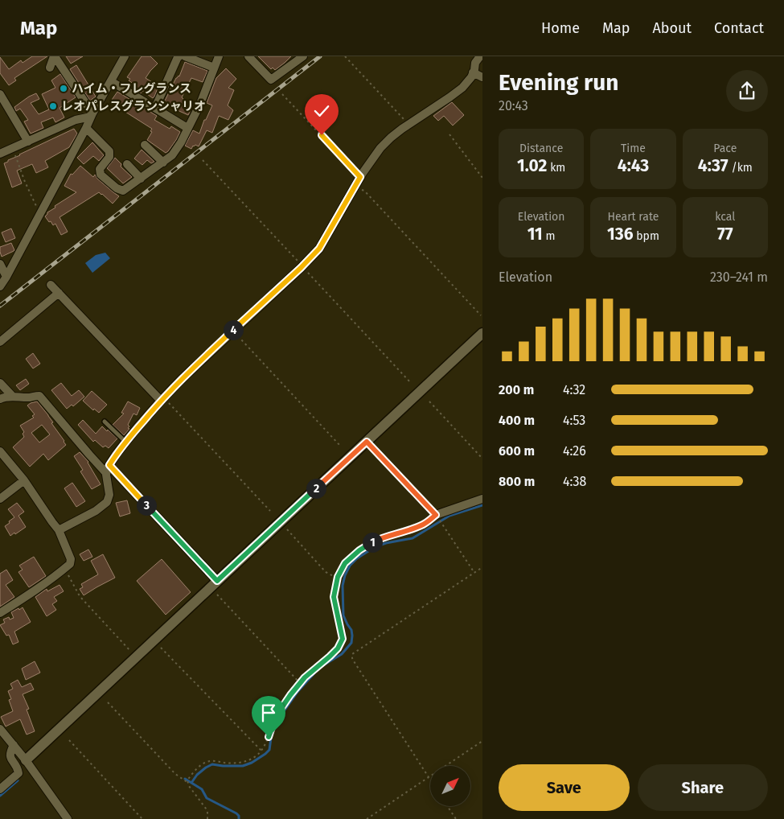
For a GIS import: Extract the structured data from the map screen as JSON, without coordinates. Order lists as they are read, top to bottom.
{
  "places": ["ハイム・フレグランス", "レオパレスグランシャリオ"],
  "north": "top right",
  "page": {
    "header": "Map",
    "nav": [
      "Home",
      "Map",
      "About",
      "Contact"
    ],
    "heading": ["Evening run", "20:43"],
    "stats": [
      ["Distance", "1.02 km"],
      ["Time", "4:43"],
      ["Pace", "4:37 /km"],
      ["Elevation", "11 m"],
      ["Heart rate", "136 bpm"],
      ["kcal", "77"]
    ],
    "chart": ["Elevation", "230–241 m"],
    "pins": [
      "4",
      "2",
      "3",
      "1"
    ],
    "list": [
      {
        "name": "200 m",
        "note": "4:32"
      },
      {
        "name": "400 m",
        "note": "4:53"
      },
      {
        "name": "600 m",
        "note": "4:26"
      },
      {
        "name": "800 m",
        "note": "4:38"
      }
    ],
    "buttons": ["Save", "Share"]
  }
}
